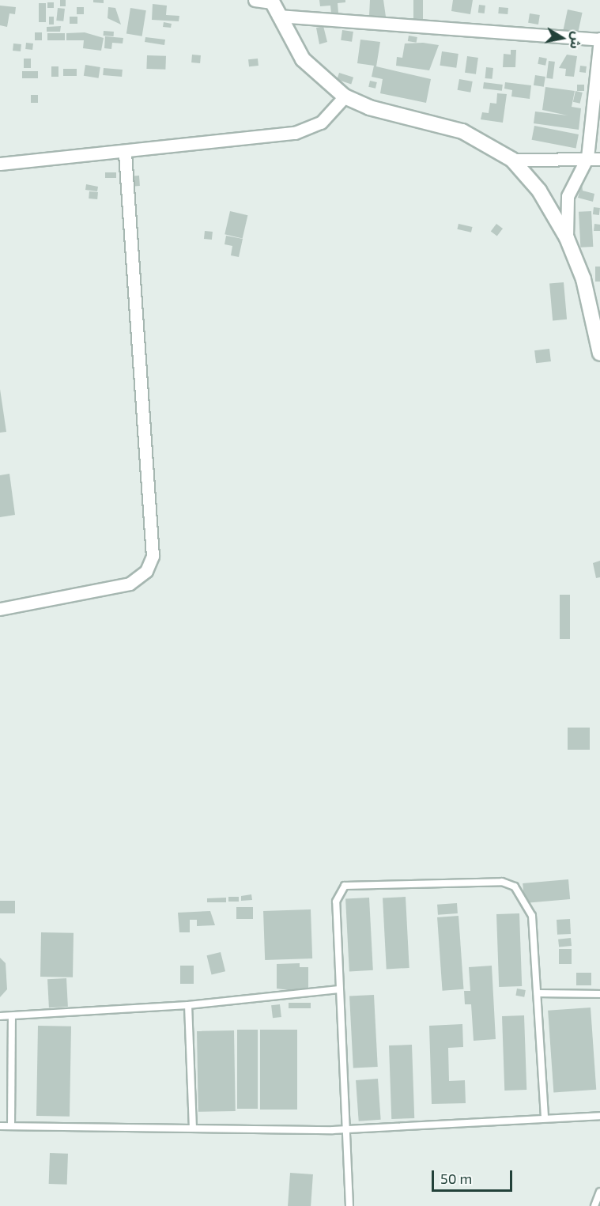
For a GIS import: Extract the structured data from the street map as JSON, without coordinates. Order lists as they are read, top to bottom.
{
  "scale_bar": "50 m",
  "north": "right"
}
